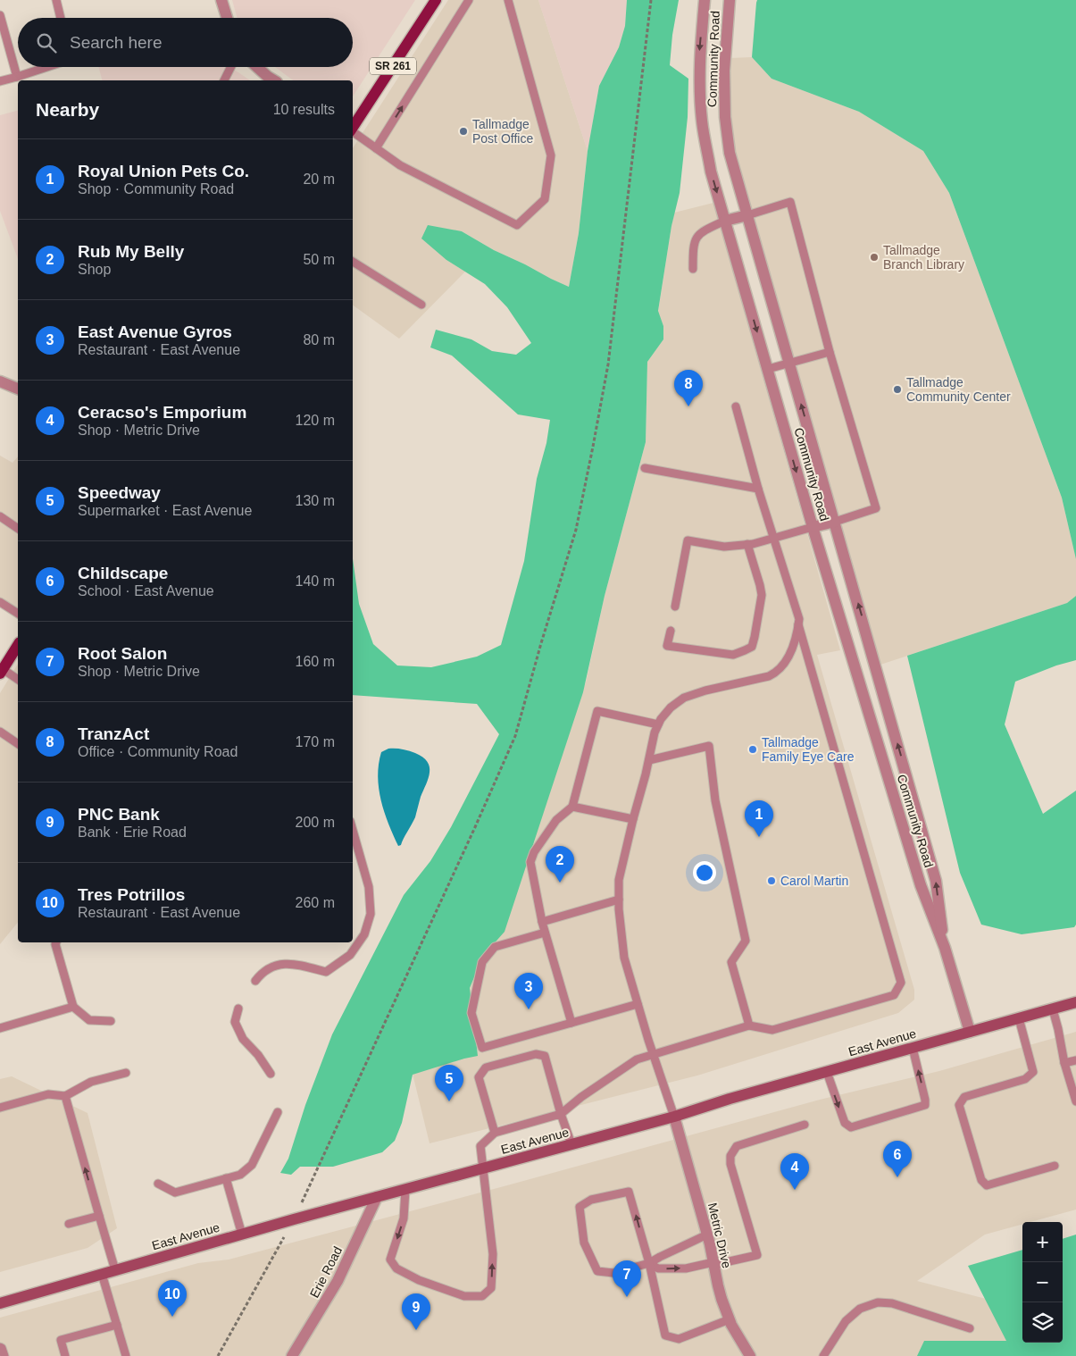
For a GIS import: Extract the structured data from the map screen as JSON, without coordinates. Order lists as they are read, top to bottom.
{
  "streets": {
    "main road": ["SR 261", "East Avenue"],
    "street": ["Community Road", "Metric Drive", "Erie Road"]
  },
  "crossings": [
    ["Community Road", "East Avenue"],
    ["East Avenue", "Metric Drive"],
    ["East Avenue", "Erie Road"]
  ],
  "places": [
    "Tallmadge Post Office",
    "Tallmadge Branch Library",
    "Tallmadge Community Center",
    "Tallmadge Family Eye Care",
    "Carol Martin"
  ],
  "page": {
    "search": "Search here",
    "heading": ["Nearby", "10 results"],
    "list": [
      {
        "mark": "1",
        "name": "Royal Union Pets Co.",
        "note": "Shop · Community Road",
        "value": "20 m"
      },
      {
        "mark": "2",
        "name": "Rub My Belly",
        "note": "Shop",
        "value": "50 m"
      },
      {
        "mark": "3",
        "name": "East Avenue Gyros",
        "note": "Restaurant · East Avenue",
        "value": "80 m"
      },
      {
        "mark": "4",
        "name": "Ceracso's Emporium",
        "note": "Shop · Metric Drive",
        "value": "120 m"
      },
      {
        "mark": "5",
        "name": "Speedway",
        "note": "Supermarket · East Avenue",
        "value": "130 m"
      },
      {
        "mark": "6",
        "name": "Childscape",
        "note": "School · East Avenue",
        "value": "140 m"
      },
      {
        "mark": "7",
        "name": "Root Salon",
        "note": "Shop · Metric Drive",
        "value": "160 m"
      },
      {
        "mark": "8",
        "name": "TranzAct",
        "note": "Office · Community Road",
        "value": "170 m"
      },
      {
        "mark": "9",
        "name": "PNC Bank",
        "note": "Bank · Erie Road",
        "value": "200 m"
      },
      {
        "mark": "10",
        "name": "Tres Potrillos",
        "note": "Restaurant · East Avenue",
        "value": "260 m"
      }
    ],
    "pins": [
      "8",
      "1",
      "2",
      "3",
      "5",
      "6",
      "4",
      "7",
      "10",
      "9"
    ],
    "map_buttons": ["+", "−"]
  }
}
